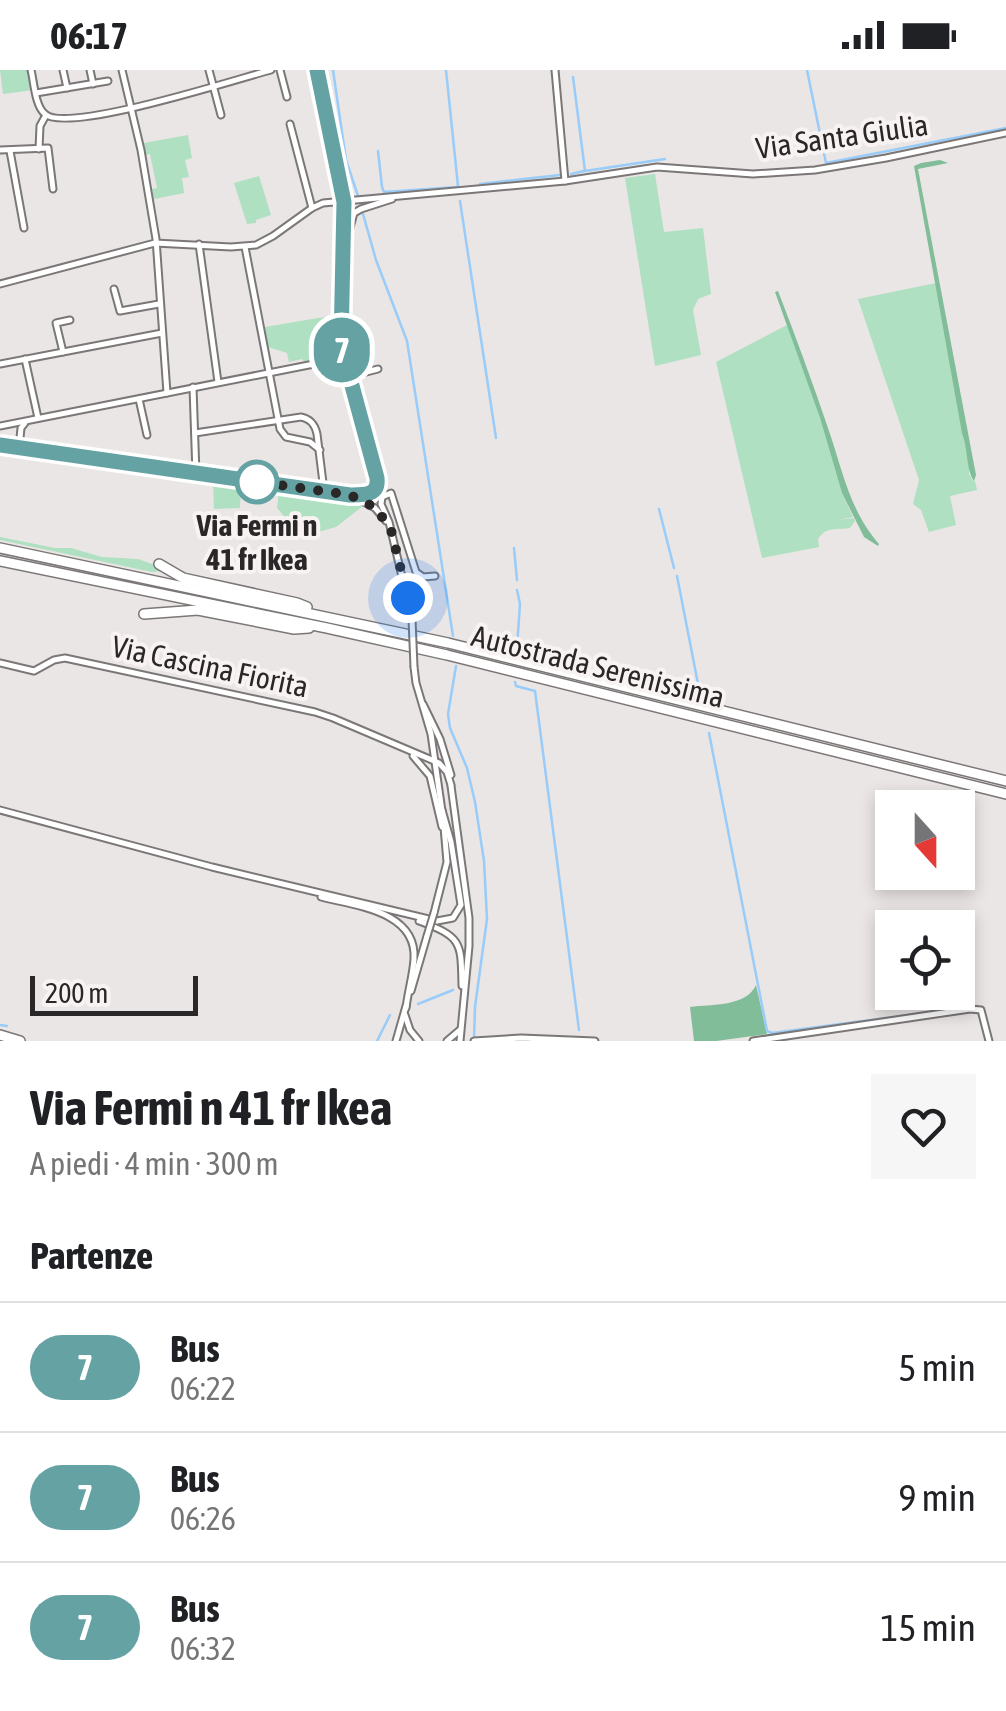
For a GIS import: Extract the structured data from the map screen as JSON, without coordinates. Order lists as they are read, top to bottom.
{
  "streets": {
    "highway": ["Autostrada Serenissima"],
    "street": ["Via Santa Giulia", "Via Cascina Fiorita"]
  },
  "places": ["Via Fermi n 41 fr Ikea"],
  "lines": ["bus line 7"],
  "scale_bar": "200 m",
  "north": "bottom",
  "page": {
    "status": "06:17",
    "on_map": "7",
    "scale": "200 m",
    "heading": [
      ["Via Fermi n 41 fr Ikea", "A piedi · 4 min · 300 m"],
      "Partenze"
    ],
    "list": [
      {
        "mark": "7",
        "name": "Bus",
        "note": "06:22",
        "value": "5 min"
      },
      {
        "mark": "7",
        "name": "Bus",
        "note": "06:26",
        "value": "9 min"
      },
      {
        "mark": "7",
        "name": "Bus",
        "note": "06:32",
        "value": "15 min"
      }
    ]
  }
}
